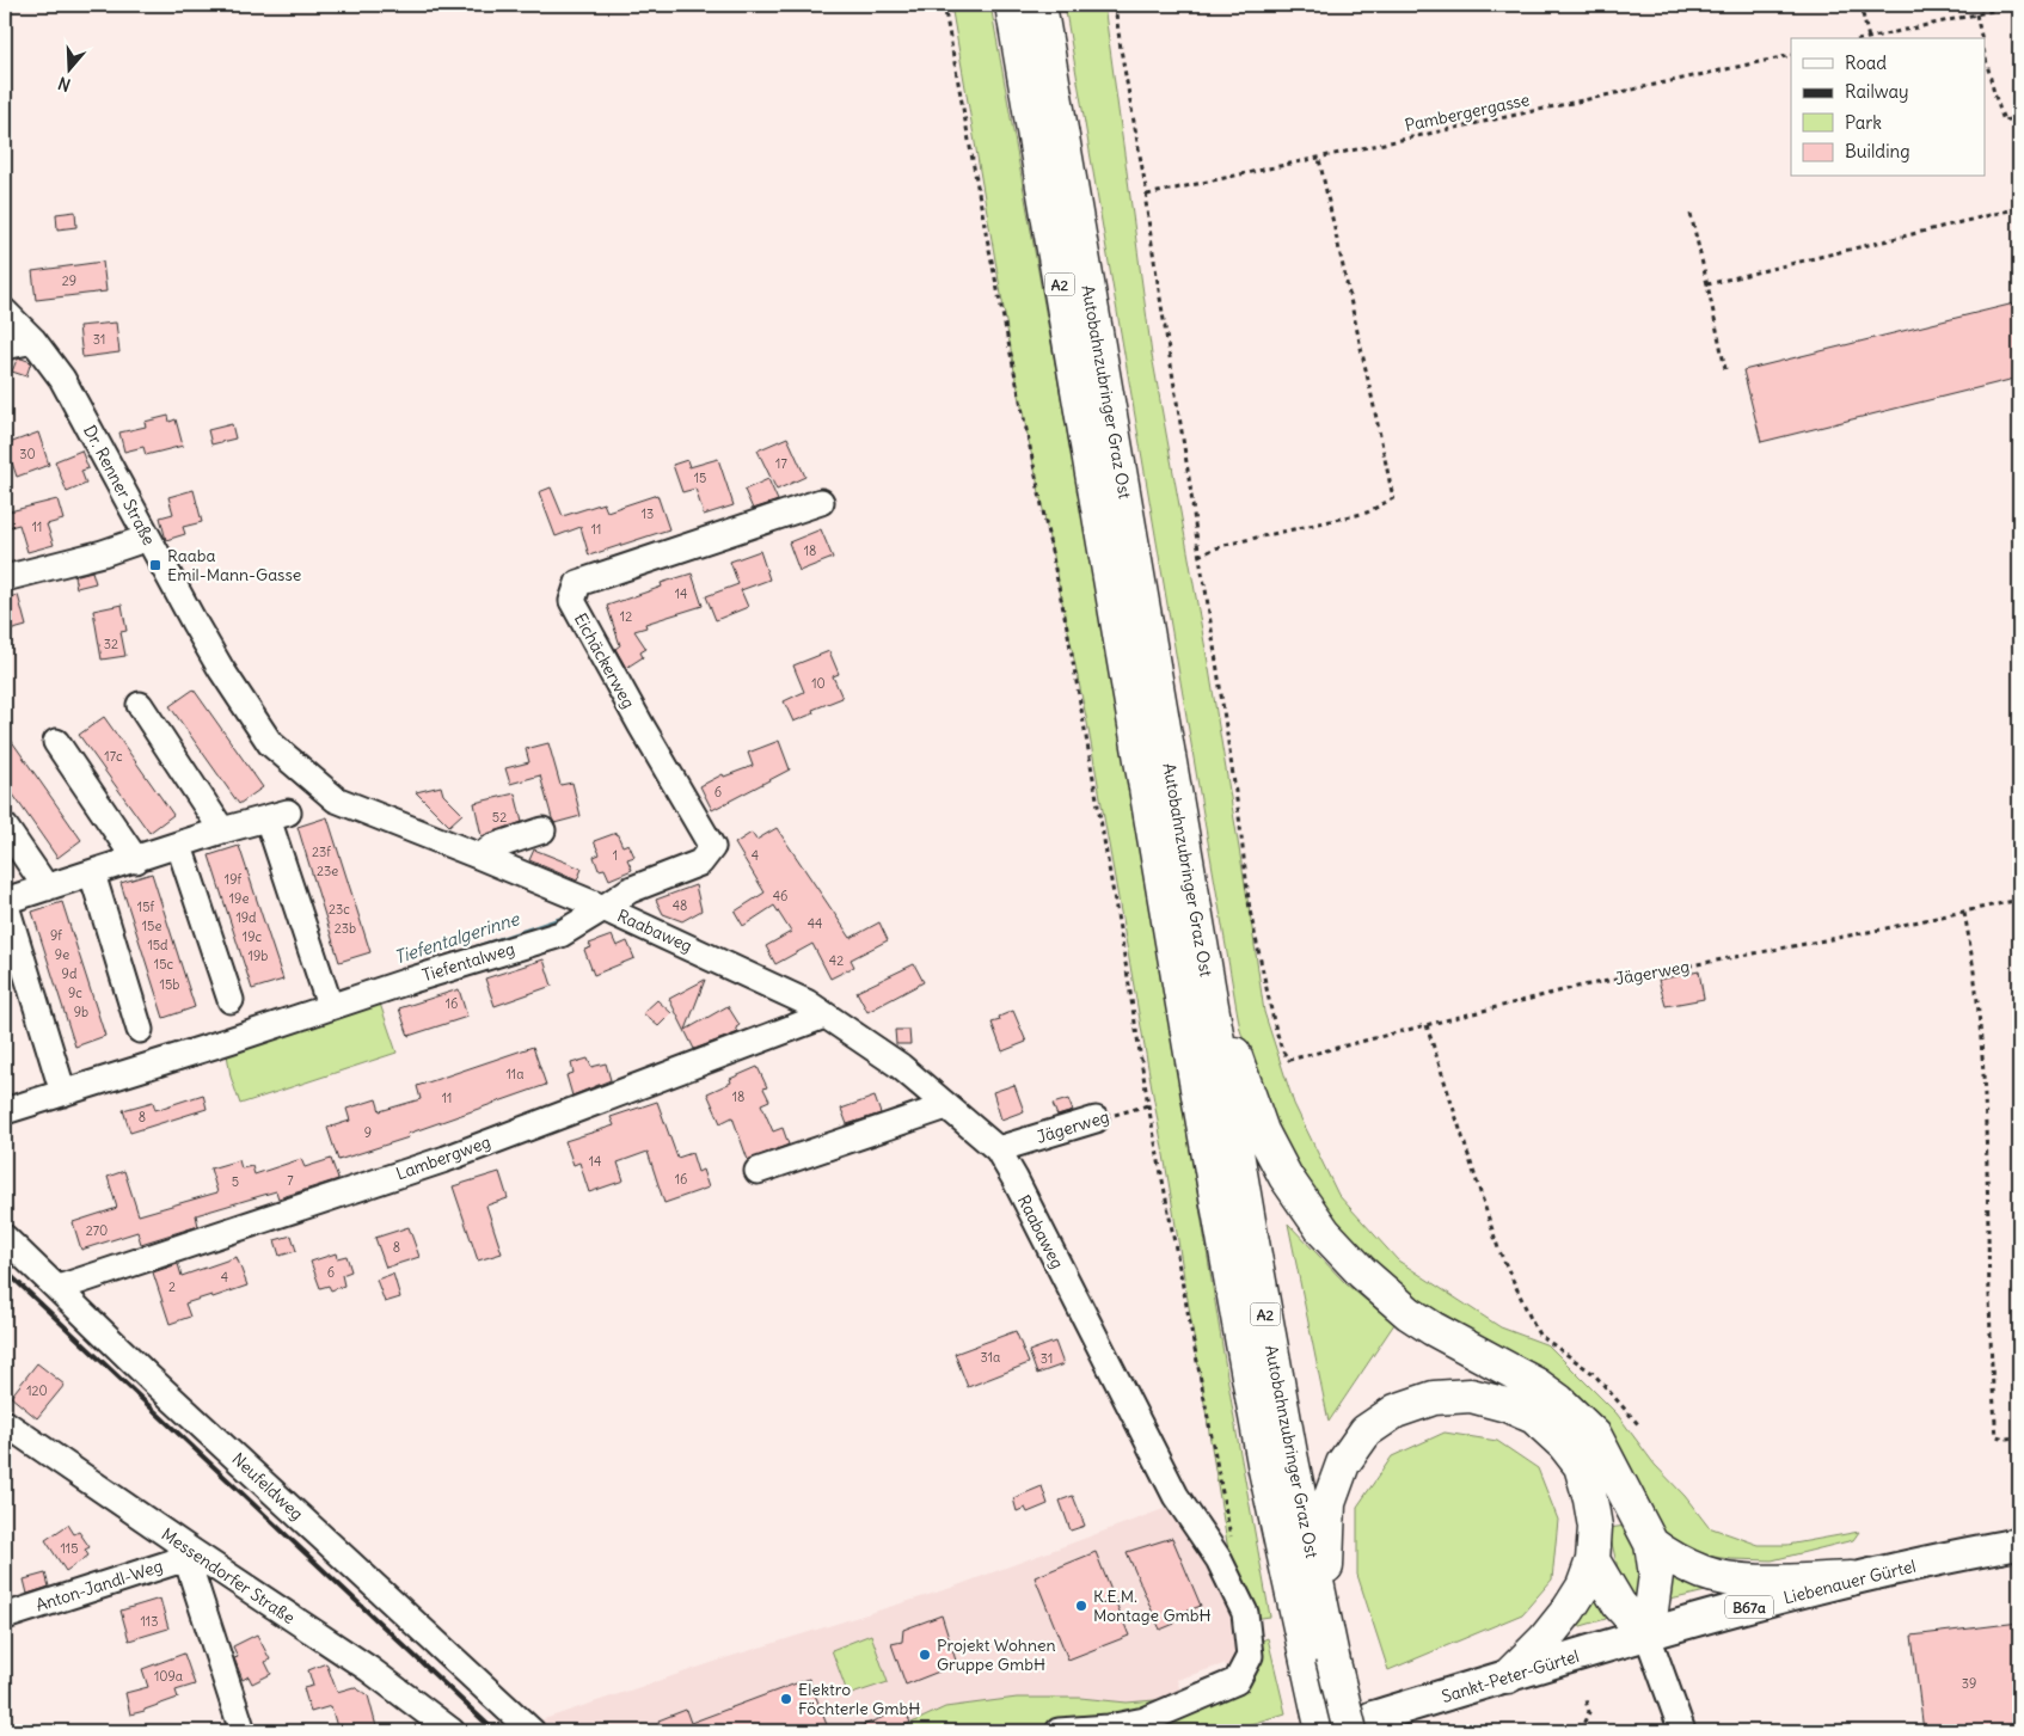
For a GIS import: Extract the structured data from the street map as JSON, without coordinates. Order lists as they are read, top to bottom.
{
  "streets": {
    "highway": ["A2", "Autobahnzubringer Graz Ost"],
    "main road": ["Liebenauer Gürtel", "B67a", "Sankt-Peter-Gürtel"],
    "street": [
      "Dr. Renner Straße",
      "Eichäckerweg",
      "Raabaweg",
      "Tiefentalweg",
      "Jägerweg",
      "Lambergweg",
      "Neufeldweg",
      "Messendorfer Straße",
      "Anton-Jandl-Weg"
    ],
    "path": ["Pambergergasse"]
  },
  "crossings": [
    ["Autobahnzubringer Graz Ost", "Sankt-Peter-Gürtel"],
    ["Dr. Renner Straße", "Raabaweg"],
    ["Eichäckerweg", "Raabaweg"],
    ["Eichäckerweg", "Tiefentalweg"],
    ["Raabaweg", "Tiefentalweg"],
    ["Raabaweg", "Jägerweg"],
    ["Raabaweg", "Lambergweg"],
    ["Lambergweg", "Neufeldweg"],
    ["Messendorfer Straße", "Anton-Jandl-Weg"],
    ["Liebenauer Gürtel", "Sankt-Peter-Gürtel"]
  ],
  "water": ["Tiefentalgerinne"],
  "places": {
    "transit": ["Raaba Emil-Mann-Gasse"],
    "other": ["K.E.M. Montage GmbH", "Projekt Wohnen Gruppe GmbH", "Elektro Föchterle GmbH"]
  },
  "house_numbers": [
    "29",
    "31",
    "30",
    "17",
    "15",
    "13",
    "11",
    "11",
    "18",
    "14",
    "12",
    "32",
    "10",
    "17c",
    "6",
    "52",
    "23f",
    "1",
    "4",
    "23e",
    "19f",
    "46",
    "19e",
    "48",
    "15f",
    "23c",
    "19d",
    "44",
    "15e",
    "23b",
    "9f",
    "19c",
    "15d",
    "9e",
    "19b",
    "42",
    "15c",
    "9d",
    "15b",
    "9c",
    "16",
    "9b",
    "11a",
    "18",
    "11",
    "8",
    "9",
    "14",
    "16",
    "7",
    "5",
    "270",
    "8",
    "6",
    "4",
    "2",
    "31a",
    "31",
    "120",
    "115",
    "113",
    "109a",
    "39"
  ],
  "legend": [
    "Road",
    "Railway",
    "Park",
    "Building"
  ],
  "north": "bottom"
}
